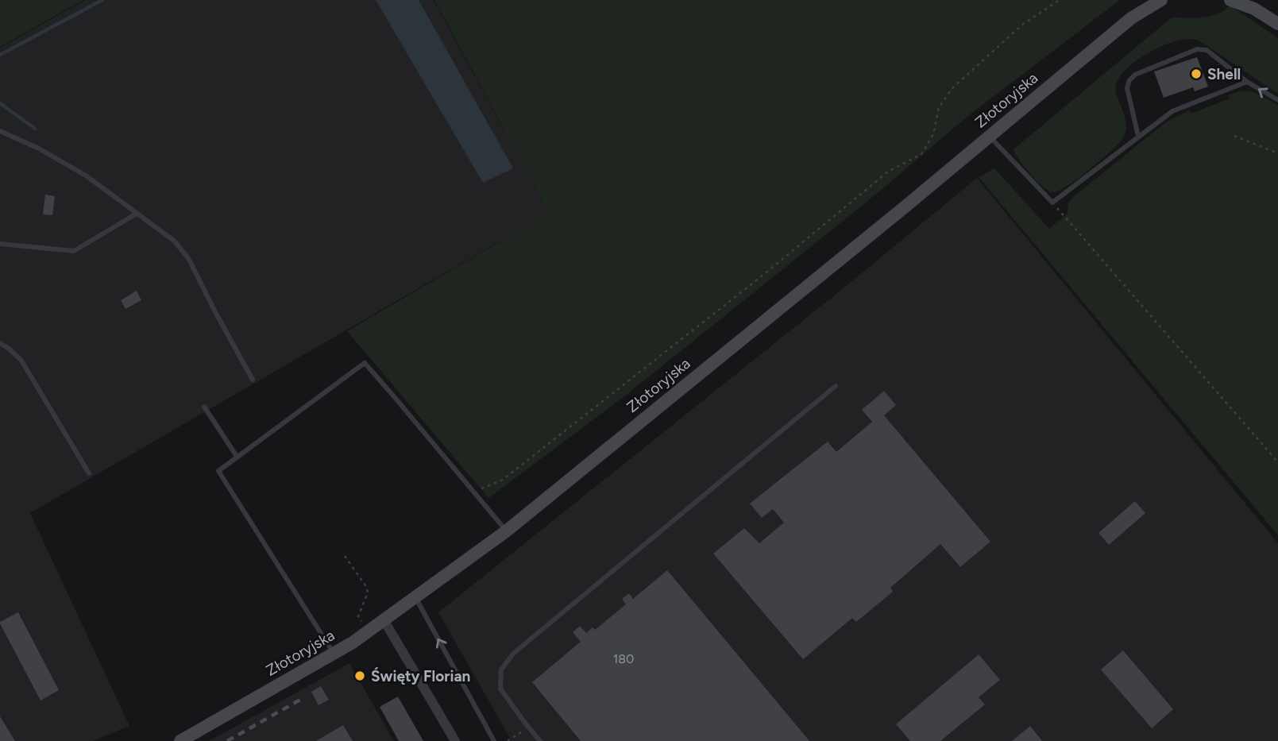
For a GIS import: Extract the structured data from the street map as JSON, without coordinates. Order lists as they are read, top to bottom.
{
  "streets": {
    "main road": ["Złotoryjska"]
  },
  "places": ["Shell", "Święty Florian"],
  "house_numbers": ["180"]
}
